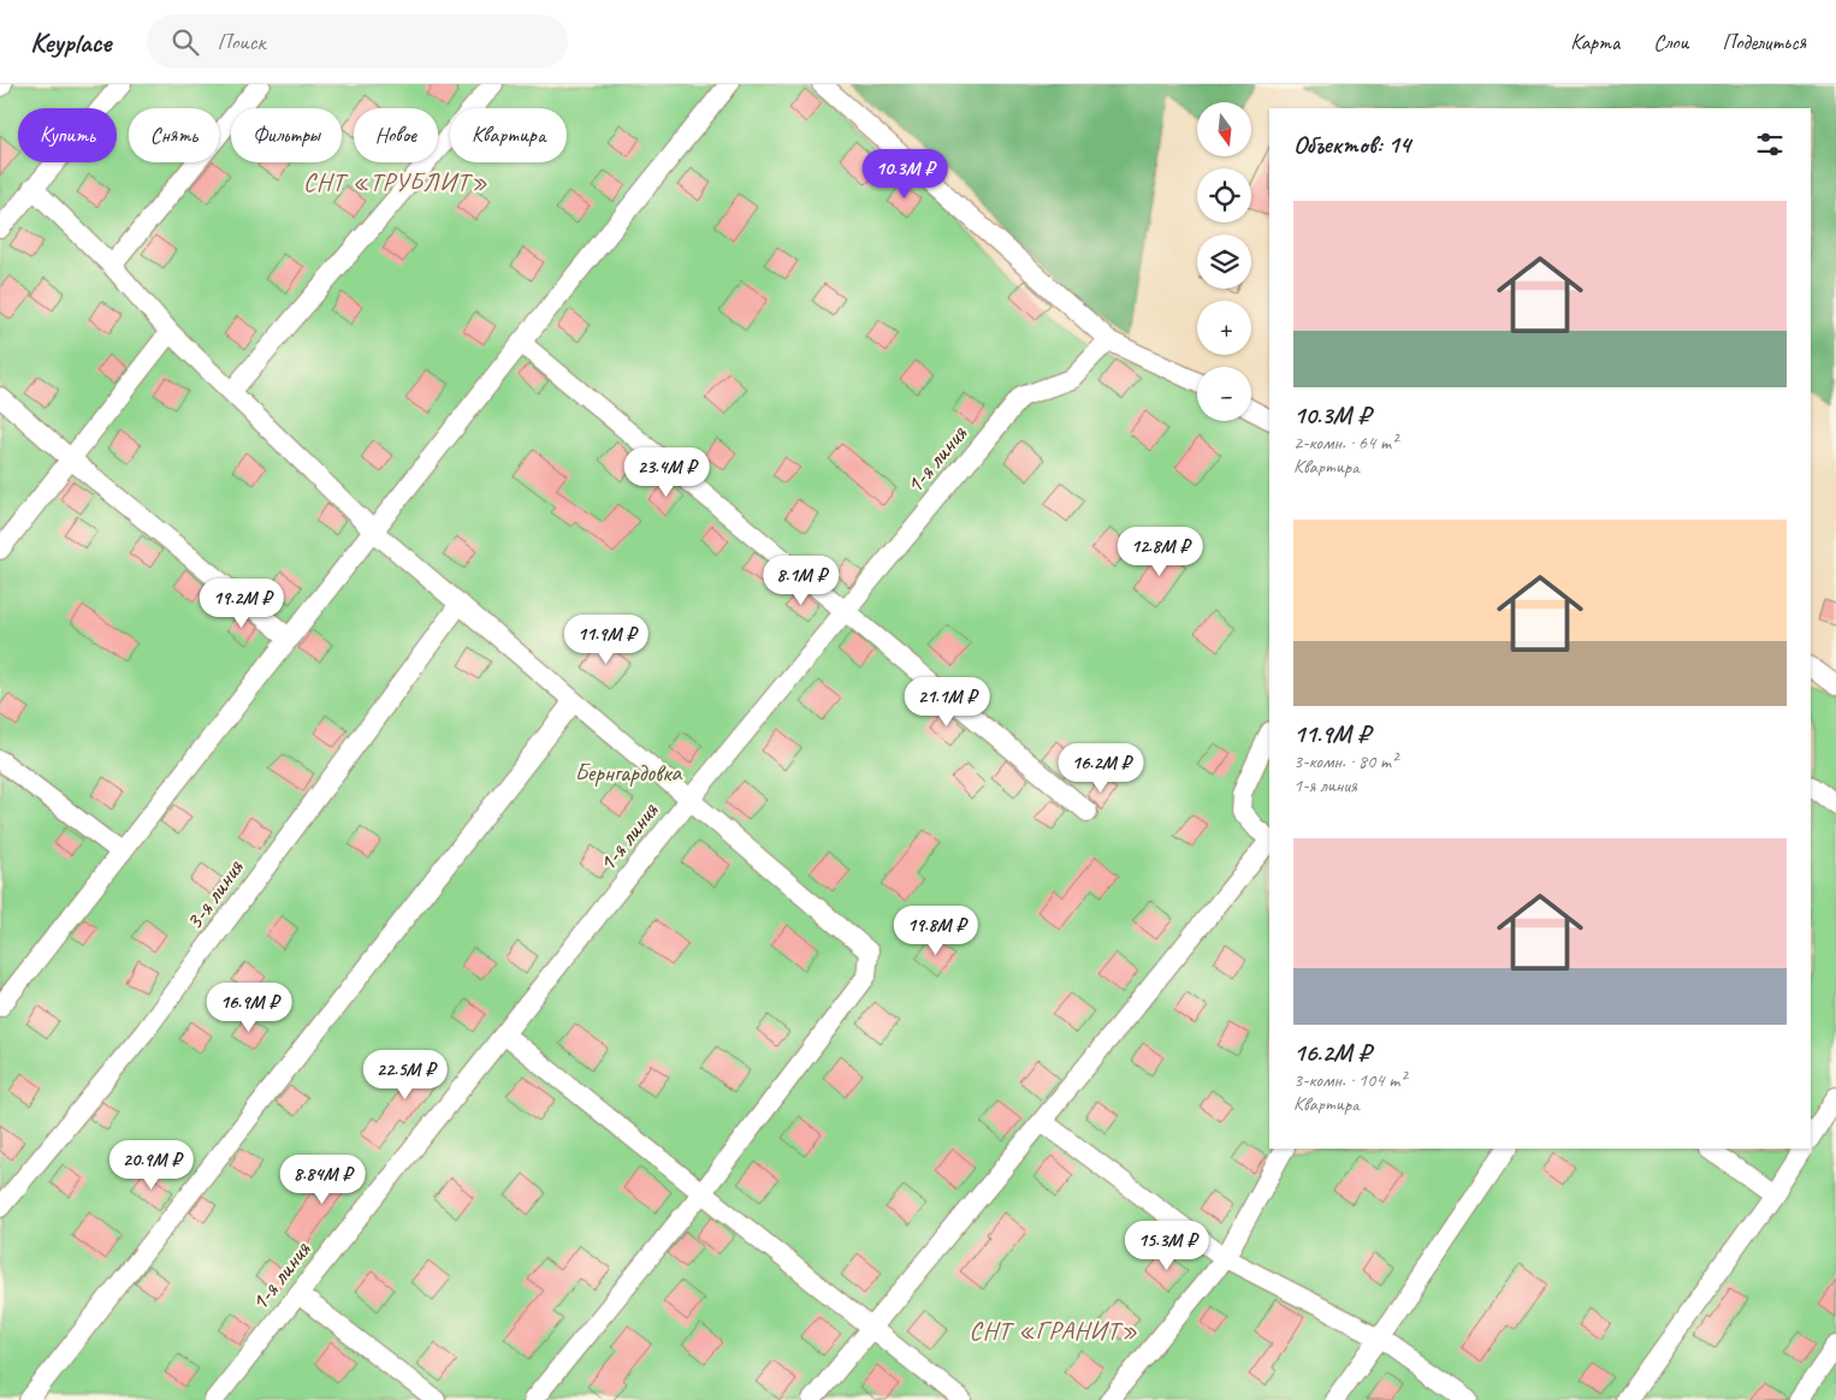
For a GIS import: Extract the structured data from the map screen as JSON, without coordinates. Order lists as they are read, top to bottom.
{
  "streets": {
    "street": ["1-я линия", "3-я линия"]
  },
  "districts": ["СНТ «ТРУБЛИТ»", "СНТ «ГРАНИТ»"],
  "parks": ["Бернгардовка"],
  "north": "bottom",
  "page": {
    "header": "Keyplace",
    "search": "Поиск",
    "nav": ["Карта", "Слои", "Поделиться"],
    "map_buttons": ["+", "−"],
    "chip": [
      "Купить",
      "Снять",
      "Фильтры",
      "Новое",
      "Квартира"
    ],
    "heading": "Объектов: 14",
    "price": [
      "10.3M ₽",
      "23.4M ₽",
      "12.8M ₽",
      "8.1M ₽",
      "19.2M ₽",
      "11.9M ₽",
      "21.1M ₽",
      "16.2M ₽",
      "19.8M ₽",
      "16.9M ₽",
      "22.5M ₽",
      "20.9M ₽",
      "8.84M ₽",
      "15.3M ₽"
    ],
    "list": [
      {
        "name": "10.3M ₽",
        "note": "2-комн. · 64 m² · Квартира"
      },
      {
        "name": "11.9M ₽",
        "note": "3-комн. · 80 m² · 1-я линия"
      },
      {
        "name": "16.2M ₽",
        "note": "3-комн. · 104 m² · Квартира"
      }
    ]
  }
}
